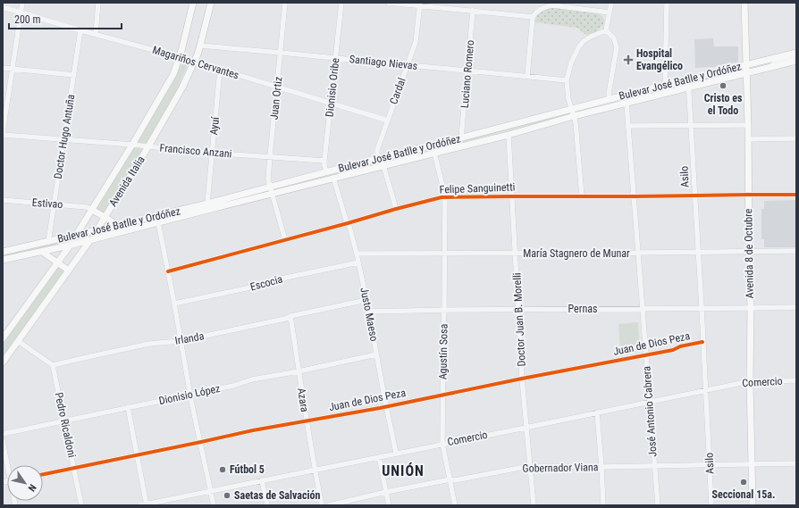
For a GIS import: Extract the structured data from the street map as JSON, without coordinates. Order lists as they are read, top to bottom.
{
  "streets": {
    "main road": ["Bulevar José Batlle y Ordóñez", "Avenida Italia", "Avenida 8 de Octubre"],
    "street": [
      "Magariños Cervantes",
      "Santiago Nievas",
      "Luciano Romero",
      "Dionisio Oribe",
      "Cardal",
      "Juan Ortiz",
      "Ayuí",
      "Doctor Hugo Antuña",
      "Francisco Anzani",
      "Asilo",
      "Felipe Sanguinetti",
      "Estivao",
      "María Stagnero de Munar",
      "Escocia",
      "Pernas",
      "Justo Maeso",
      "Doctor Juan B. Morelli",
      "Irlanda",
      "Juan de Dios Peza",
      "Agustín Sosa",
      "Comercio",
      "Dionisio López",
      "Azara",
      "José Antonio Cabrera",
      "Pedro Ricaldoni",
      "Gobernador Viana"
    ]
  },
  "crossings": [
    ["Magariños Cervantes", "Dionisio Oribe"],
    ["Magariños Cervantes", "Cardal"],
    ["Magariños Cervantes", "Juan Ortiz"],
    ["Magariños Cervantes", "Ayuí"],
    ["Magariños Cervantes", "Doctor Hugo Antuña"],
    ["Magariños Cervantes", "Avenida Italia"],
    ["Santiago Nievas", "Luciano Romero"],
    ["Santiago Nievas", "Dionisio Oribe"],
    ["Santiago Nievas", "Cardal"],
    ["Santiago Nievas", "Juan Ortiz"],
    ["Santiago Nievas", "Avenida Italia"],
    ["Luciano Romero", "Bulevar José Batlle y Ordóñez"],
    ["Bulevar José Batlle y Ordóñez", "Dionisio Oribe"],
    ["Bulevar José Batlle y Ordóñez", "Cardal"],
    ["Bulevar José Batlle y Ordóñez", "Juan Ortiz"],
    ["Bulevar José Batlle y Ordóñez", "Ayuí"],
    ["Bulevar José Batlle y Ordóñez", "Doctor Hugo Antuña"],
    ["Bulevar José Batlle y Ordóñez", "Asilo"],
    ["Bulevar José Batlle y Ordóñez", "Avenida Italia"],
    ["Bulevar José Batlle y Ordóñez", "Avenida 8 de Octubre"],
    ["Bulevar José Batlle y Ordóñez", "Justo Maeso"],
    ["Bulevar José Batlle y Ordóñez", "Doctor Juan B. Morelli"],
    ["Bulevar José Batlle y Ordóñez", "Agustín Sosa"],
    ["Bulevar José Batlle y Ordóñez", "José Antonio Cabrera"],
    ["Dionisio Oribe", "Francisco Anzani"],
    ["Juan Ortiz", "Francisco Anzani"],
    ["Ayuí", "Francisco Anzani"],
    ["Doctor Hugo Antuña", "Francisco Anzani"],
    ["Doctor Hugo Antuña", "Estivao"],
    ["Francisco Anzani", "Avenida Italia"],
    ["Asilo", "Felipe Sanguinetti"],
    ["Asilo", "María Stagnero de Munar"],
    ["Asilo", "Pernas"],
    ["Asilo", "Juan de Dios Peza"],
    ["Asilo", "Comercio"],
    ["Asilo", "Gobernador Viana"],
    ["Avenida Italia", "Estivao"],
    ["Felipe Sanguinetti", "Avenida 8 de Octubre"],
    ["Felipe Sanguinetti", "Justo Maeso"],
    ["Felipe Sanguinetti", "Doctor Juan B. Morelli"],
    ["Felipe Sanguinetti", "Agustín Sosa"],
    ["Felipe Sanguinetti", "José Antonio Cabrera"],
    ["María Stagnero de Munar", "Avenida 8 de Octubre"],
    ["María Stagnero de Munar", "Justo Maeso"],
    ["María Stagnero de Munar", "Doctor Juan B. Morelli"],
    ["María Stagnero de Munar", "Agustín Sosa"],
    ["María Stagnero de Munar", "José Antonio Cabrera"],
    ["Avenida 8 de Octubre", "Pernas"],
    ["Avenida 8 de Octubre", "Comercio"],
    ["Avenida 8 de Octubre", "Gobernador Viana"],
    ["Escocia", "Justo Maeso"],
    ["Pernas", "Justo Maeso"],
    ["Pernas", "Doctor Juan B. Morelli"],
    ["Pernas", "Agustín Sosa"],
    ["Pernas", "José Antonio Cabrera"],
    ["Justo Maeso", "Irlanda"],
    ["Justo Maeso", "Juan de Dios Peza"],
    ["Justo Maeso", "Comercio"],
    ["Justo Maeso", "Dionisio López"],
    ["Doctor Juan B. Morelli", "Juan de Dios Peza"],
    ["Doctor Juan B. Morelli", "Comercio"],
    ["Doctor Juan B. Morelli", "Gobernador Viana"],
    ["Irlanda", "Azara"],
    ["Irlanda", "Pedro Ricaldoni"],
    ["Juan de Dios Peza", "Agustín Sosa"],
    ["Juan de Dios Peza", "Azara"],
    ["Juan de Dios Peza", "José Antonio Cabrera"],
    ["Juan de Dios Peza", "Pedro Ricaldoni"],
    ["Agustín Sosa", "Comercio"],
    ["Agustín Sosa", "Gobernador Viana"],
    ["Comercio", "Azara"],
    ["Comercio", "José Antonio Cabrera"],
    ["Dionisio López", "Azara"],
    ["Dionisio López", "Pedro Ricaldoni"],
    ["José Antonio Cabrera", "Gobernador Viana"]
  ],
  "districts": ["UNIÓN"],
  "places": {
    "health": ["Hospital Evangélico"],
    "other": [
      "Cristo es el Todo",
      "Fútbol 5",
      "Seccional 15a.",
      "Saetas de Salvación"
    ]
  },
  "scale_bar": "200 m",
  "north": "bottom right"
}
